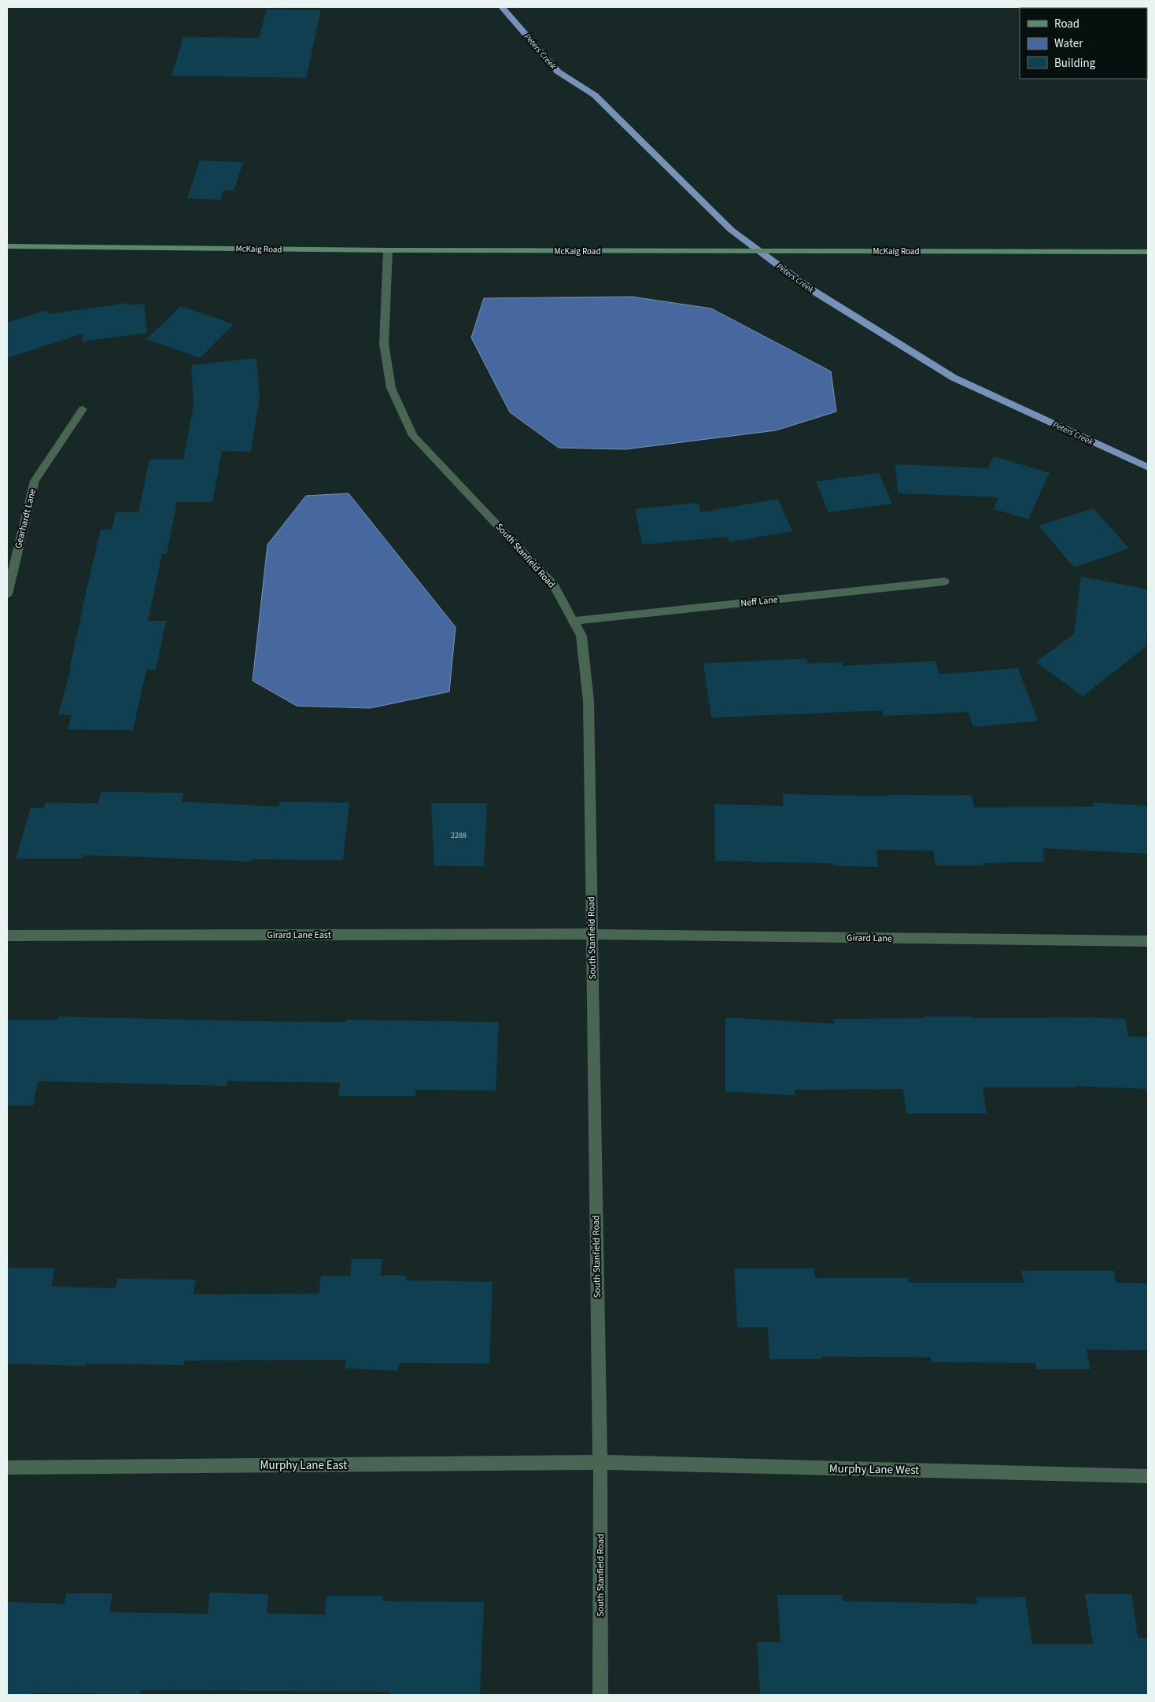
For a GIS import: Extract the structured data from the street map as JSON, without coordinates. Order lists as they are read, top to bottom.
{
  "streets": {
    "street": [
      "McKaig Road",
      "Gearhardt Lane",
      "South Stanfield Road",
      "Neff Lane",
      "Girard Lane East",
      "Girard Lane",
      "Murphy Lane East",
      "Murphy Lane West"
    ]
  },
  "crossings": [
    ["McKaig Road", "South Stanfield Road"],
    ["South Stanfield Road", "Neff Lane"],
    ["South Stanfield Road", "Girard Lane East"],
    ["South Stanfield Road", "Girard Lane"],
    ["South Stanfield Road", "Murphy Lane East"],
    ["South Stanfield Road", "Murphy Lane West"],
    ["Girard Lane East", "Girard Lane"],
    ["Murphy Lane East", "Murphy Lane West"]
  ],
  "water": ["Peters Creek"],
  "house_numbers": ["2288"],
  "legend": ["Road", "Water", "Building"]
}
